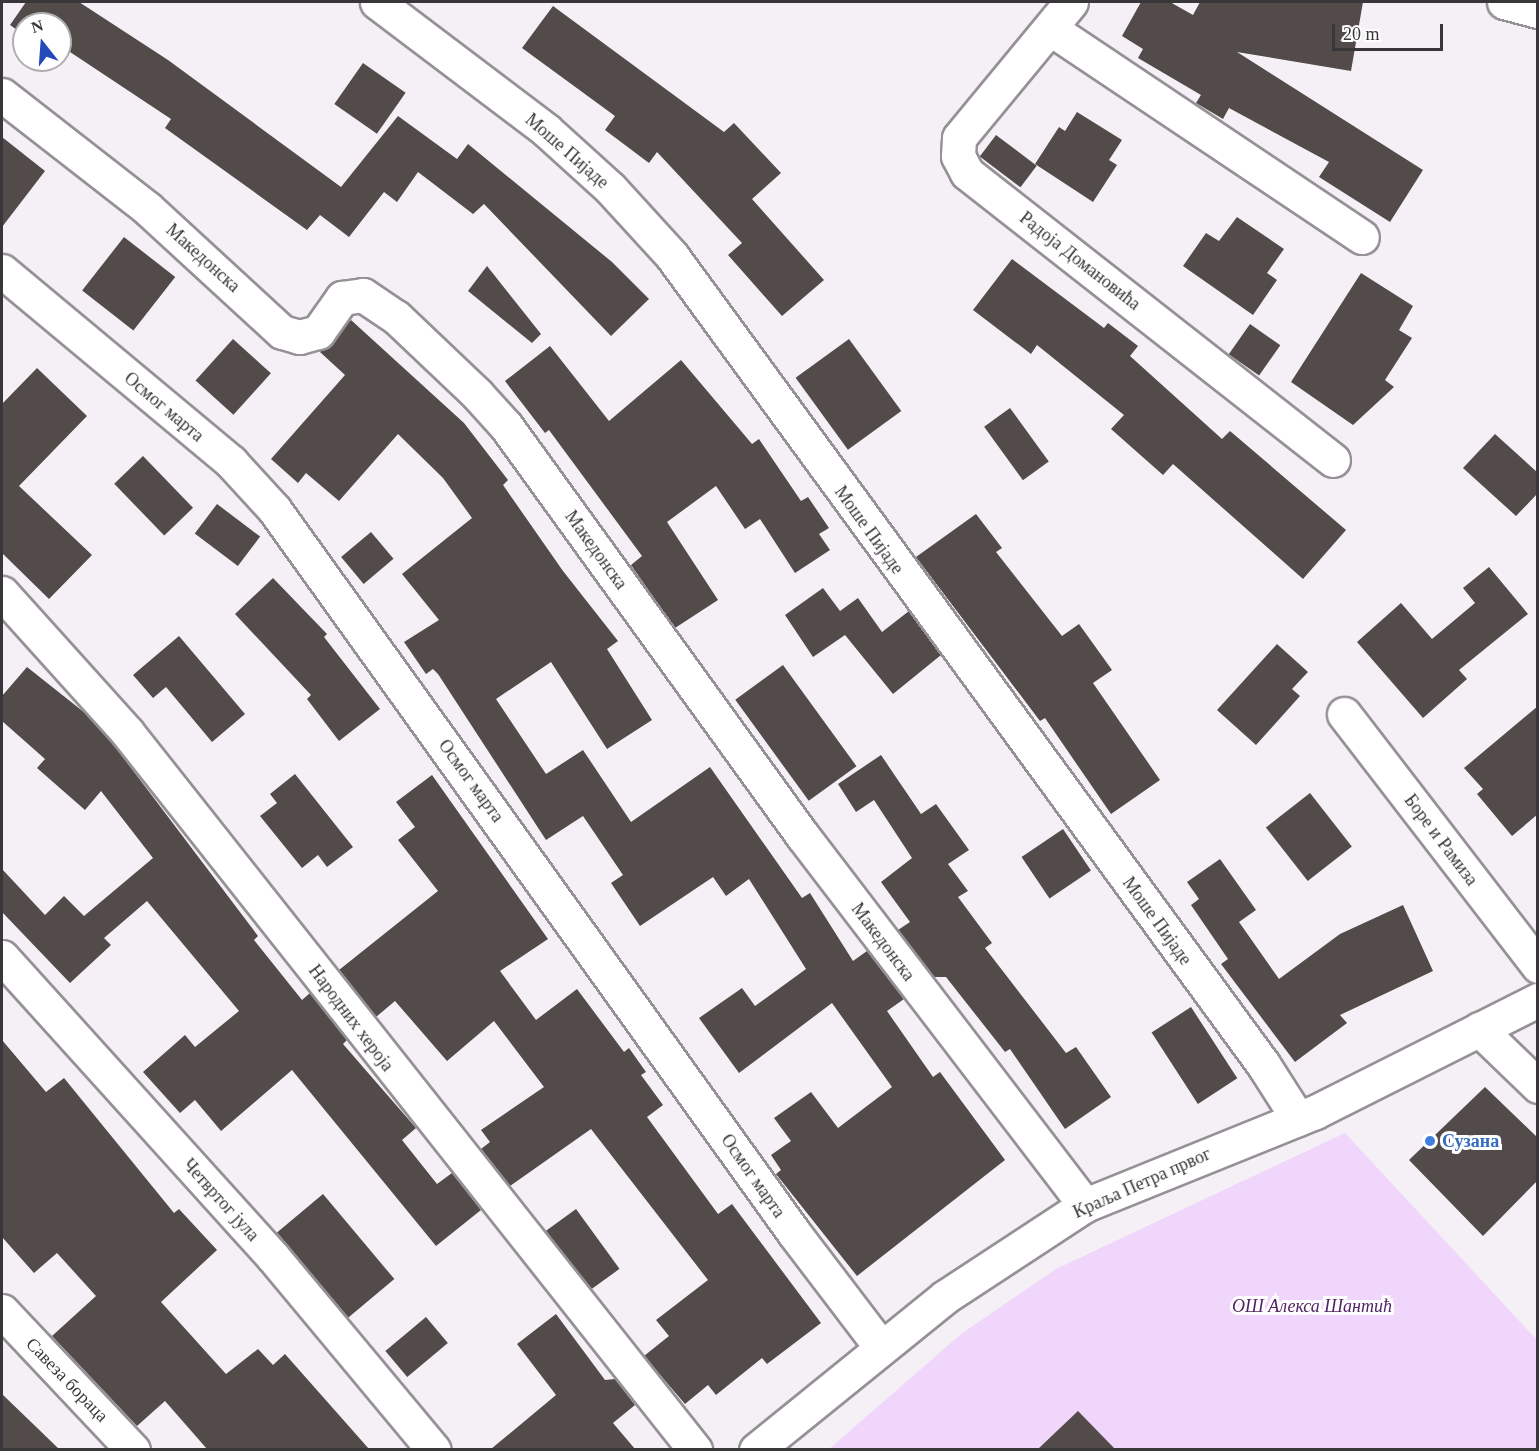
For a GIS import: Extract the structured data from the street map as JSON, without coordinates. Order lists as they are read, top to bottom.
{
  "streets": {
    "street": [
      "Моше Пијаде",
      "Македонска",
      "Радоја Домановића",
      "Осмог марта",
      "Боре и Рамиза",
      "Народних хероја",
      "Краља Петра првог",
      "Четвртог јула",
      "Савеза бораца"
    ]
  },
  "crossings": [
    ["Моше Пијаде", "Краља Петра првог"],
    ["Македонска", "Краља Петра првог"],
    ["Осмог марта", "Краља Петра првог"]
  ],
  "parks": ["ОШ Алекса Шантић"],
  "places": ["Сузана"],
  "scale_bar": "20 m",
  "north": "top"
}
